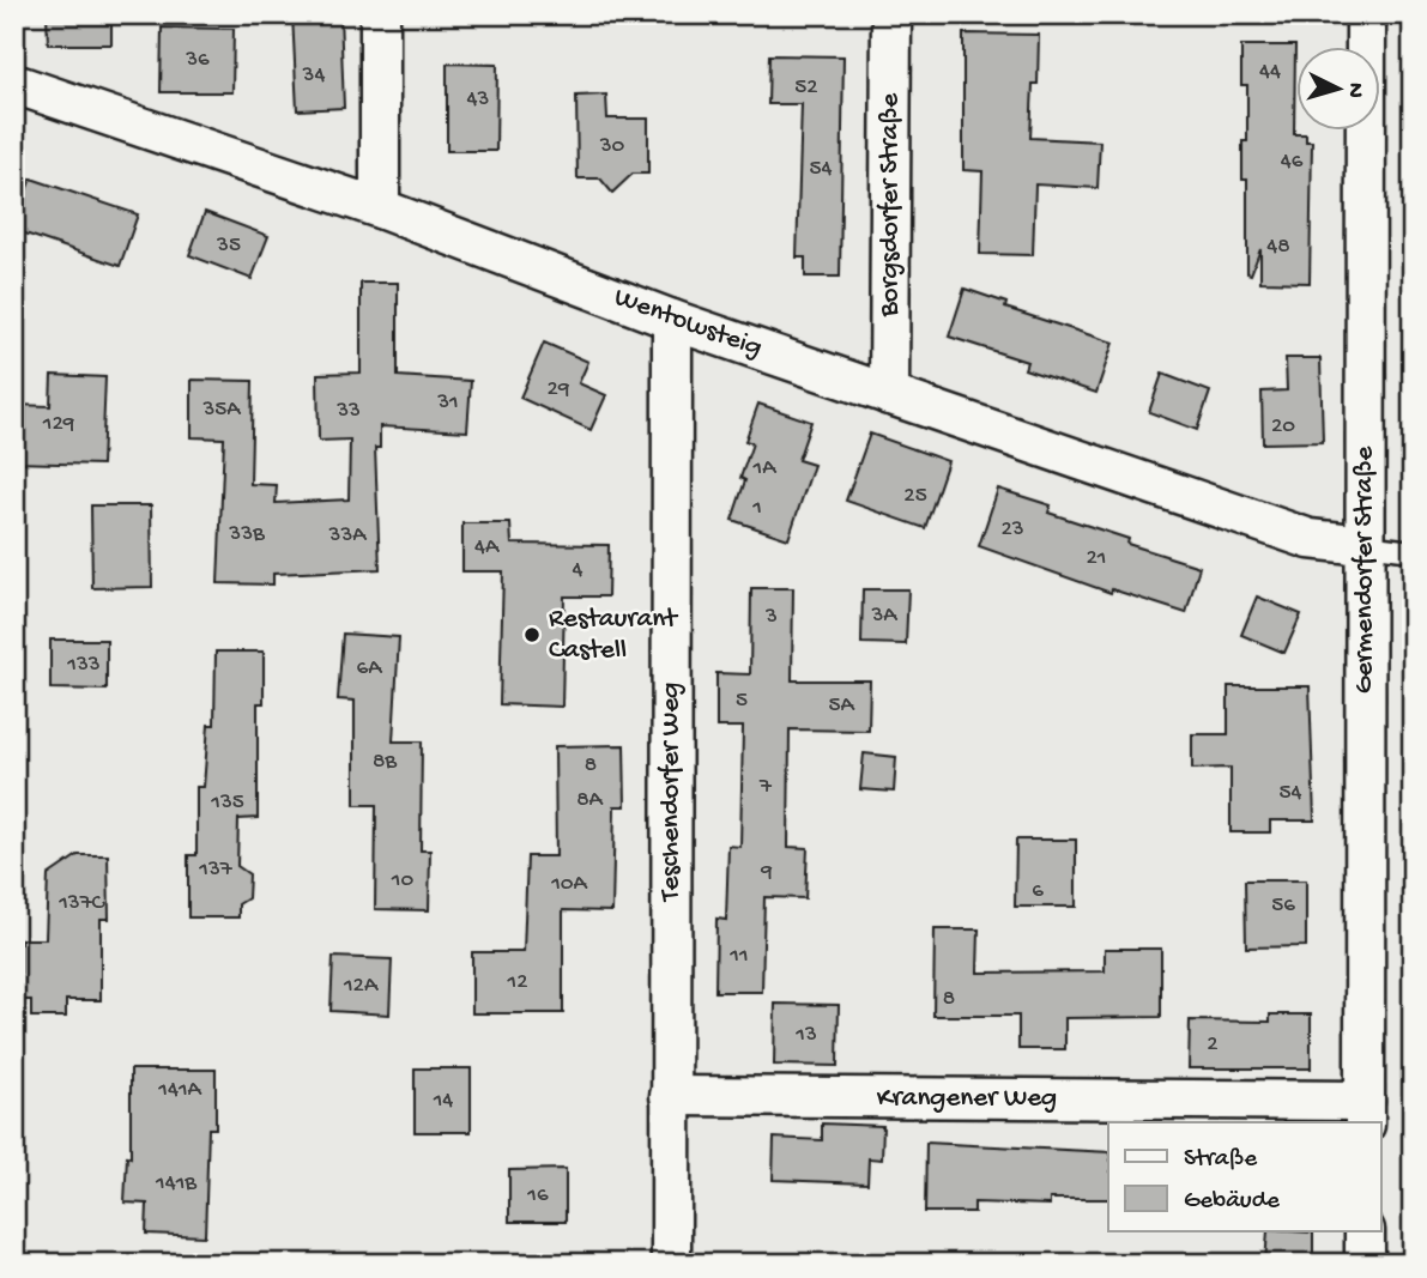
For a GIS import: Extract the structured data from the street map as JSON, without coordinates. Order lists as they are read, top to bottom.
{
  "streets": {
    "street": [
      "Borgsdorfer Straße",
      "Wentowsteig",
      "Germendorfer Straße",
      "Teschendorfer Weg",
      "Krangener Weg"
    ]
  },
  "crossings": [
    ["Borgsdorfer Straße", "Wentowsteig"],
    ["Wentowsteig", "Germendorfer Straße"],
    ["Wentowsteig", "Teschendorfer Weg"],
    ["Germendorfer Straße", "Krangener Weg"],
    ["Teschendorfer Weg", "Krangener Weg"]
  ],
  "places": ["Restaurant Castell"],
  "house_numbers": [
    "36",
    "44",
    "34",
    "52",
    "43",
    "30",
    "46",
    "54",
    "35",
    "48",
    "29",
    "31",
    "35A",
    "33",
    "129",
    "20",
    "1A",
    "25",
    "1",
    "23",
    "33B",
    "33A",
    "4A",
    "21",
    "4",
    "3A",
    "3",
    "133",
    "6A",
    "5",
    "5A",
    "8B",
    "8",
    "7",
    "54",
    "8A",
    "135",
    "137",
    "9",
    "10",
    "10A",
    "6",
    "137C",
    "56",
    "11",
    "12",
    "12A",
    "8",
    "13",
    "2",
    "141A",
    "14",
    "141B",
    "16"
  ],
  "legend": ["Straße", "Gebäude"],
  "north": "right"
}
